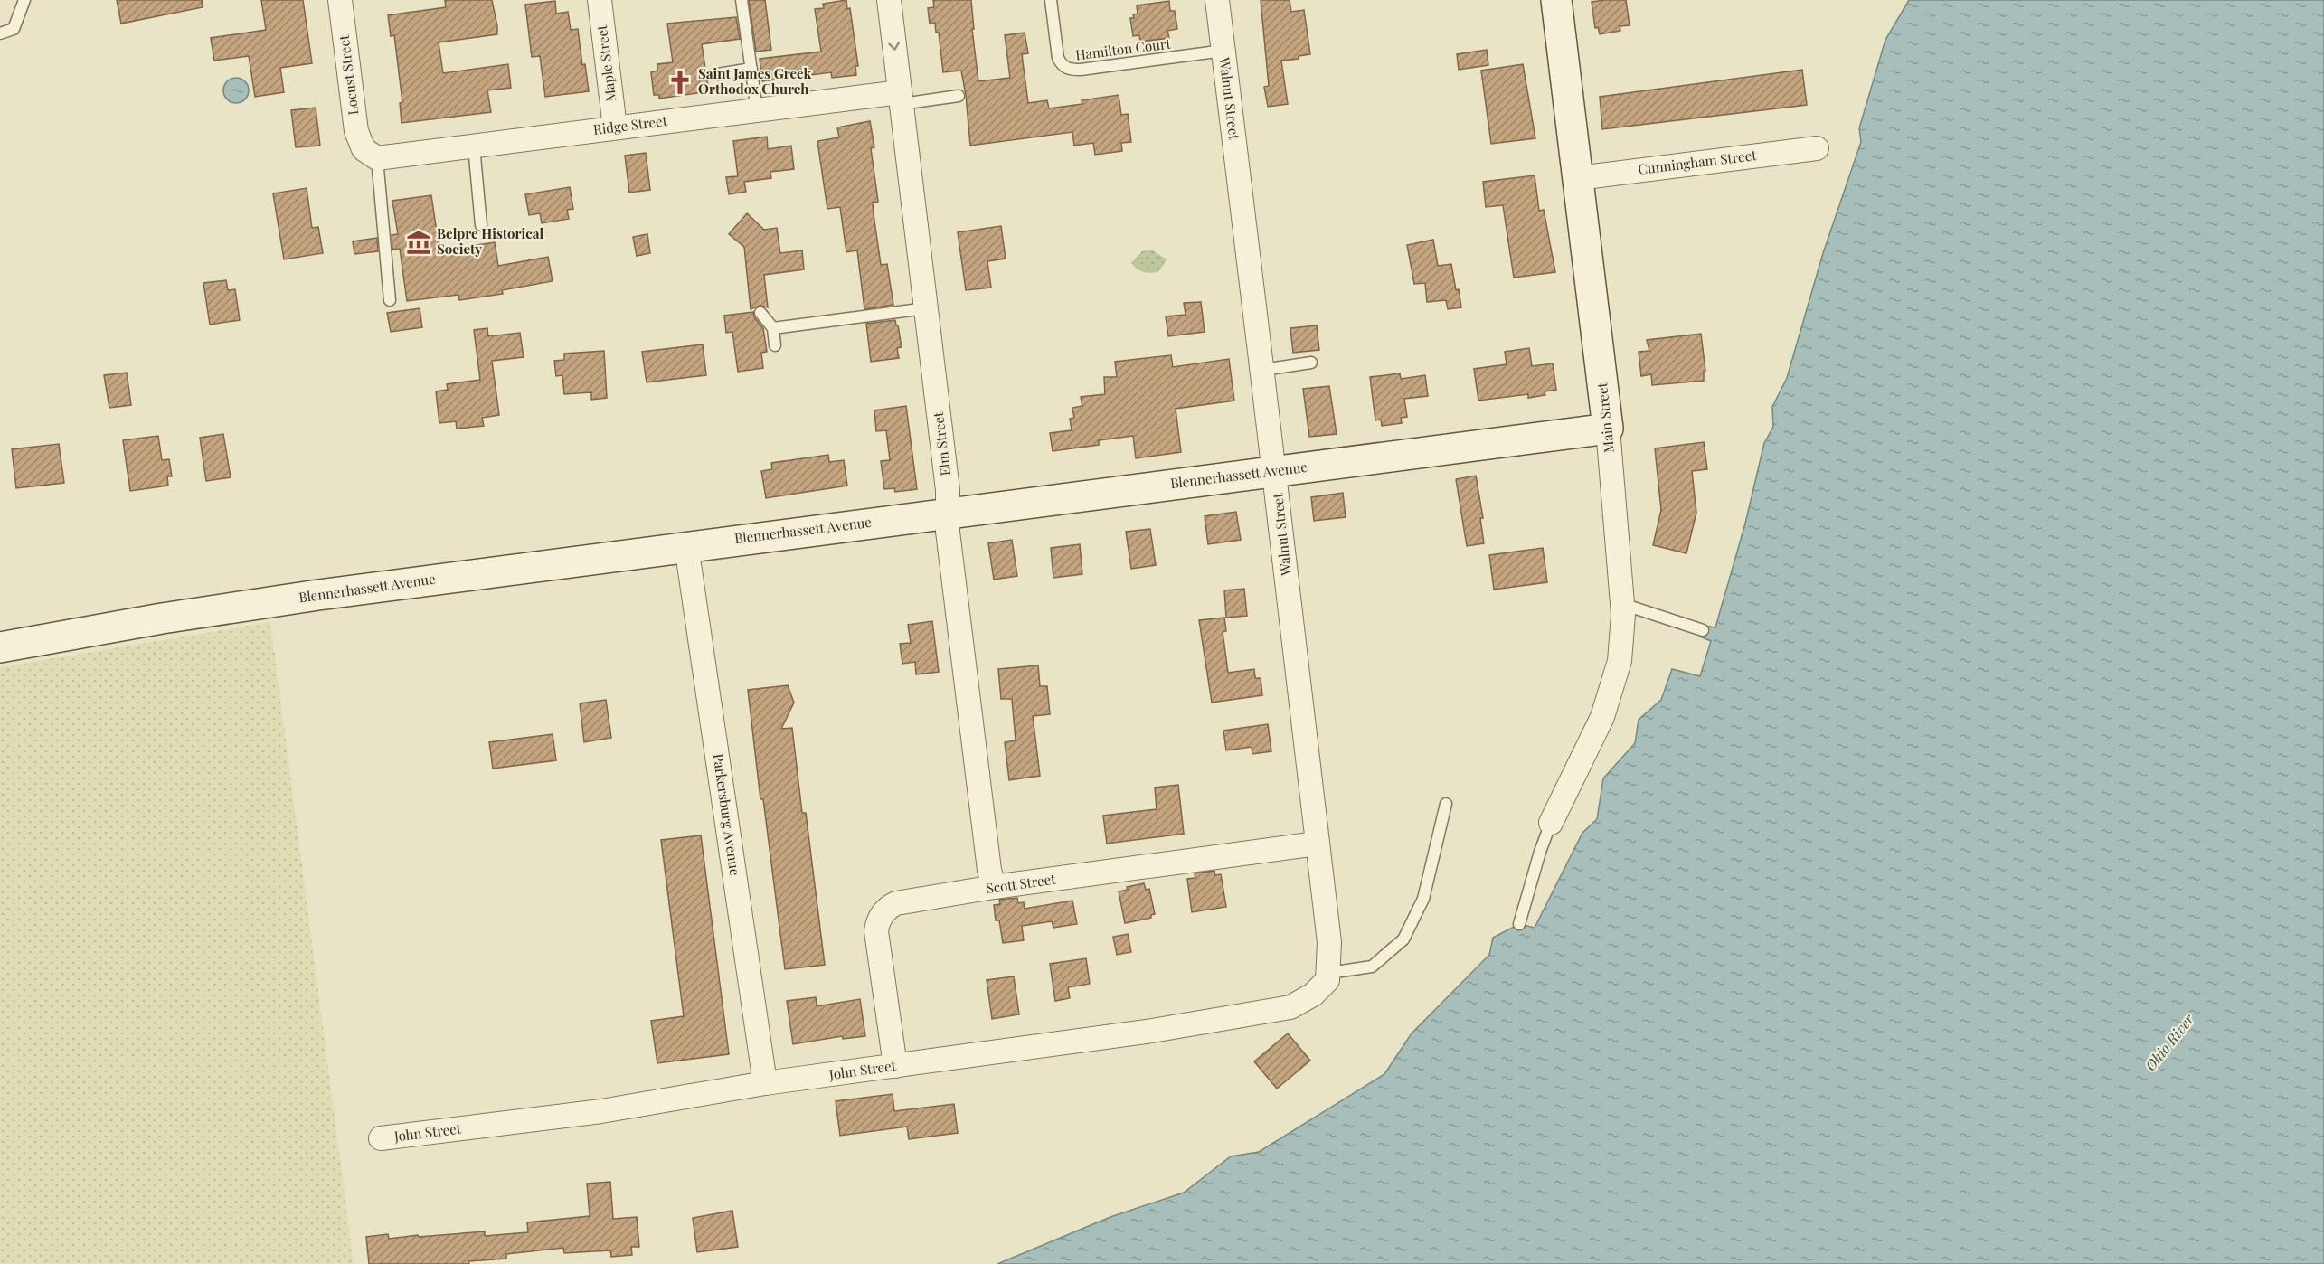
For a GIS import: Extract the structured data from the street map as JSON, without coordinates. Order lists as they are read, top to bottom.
{
  "streets": {
    "street": [
      "Maple Street",
      "Locust Street",
      "Walnut Street",
      "Ridge Street",
      "Cunningham Street",
      "Main Street",
      "Elm Street",
      "Blennerhassett Avenue",
      "Parkersburg Avenue",
      "Scott Street",
      "John Street"
    ],
    "lane": ["Hamilton Court"]
  },
  "crossings": [
    ["Hamilton Court", "Walnut Street"],
    ["Maple Street", "Ridge Street"],
    ["Locust Street", "Ridge Street"],
    ["Walnut Street", "Blennerhassett Avenue"],
    ["Walnut Street", "Scott Street"],
    ["Walnut Street", "John Street"],
    ["Ridge Street", "Elm Street"],
    ["Cunningham Street", "Main Street"],
    ["Main Street", "Blennerhassett Avenue"],
    ["Elm Street", "Blennerhassett Avenue"],
    ["Elm Street", "Scott Street"],
    ["Blennerhassett Avenue", "Parkersburg Avenue"],
    ["Parkersburg Avenue", "John Street"],
    ["Scott Street", "John Street"]
  ],
  "water": ["Ohio River"],
  "places": {
    "church": ["Saint James Greek Orthodox Church"],
    "museum": ["Belpre Historical Society"]
  }
}
